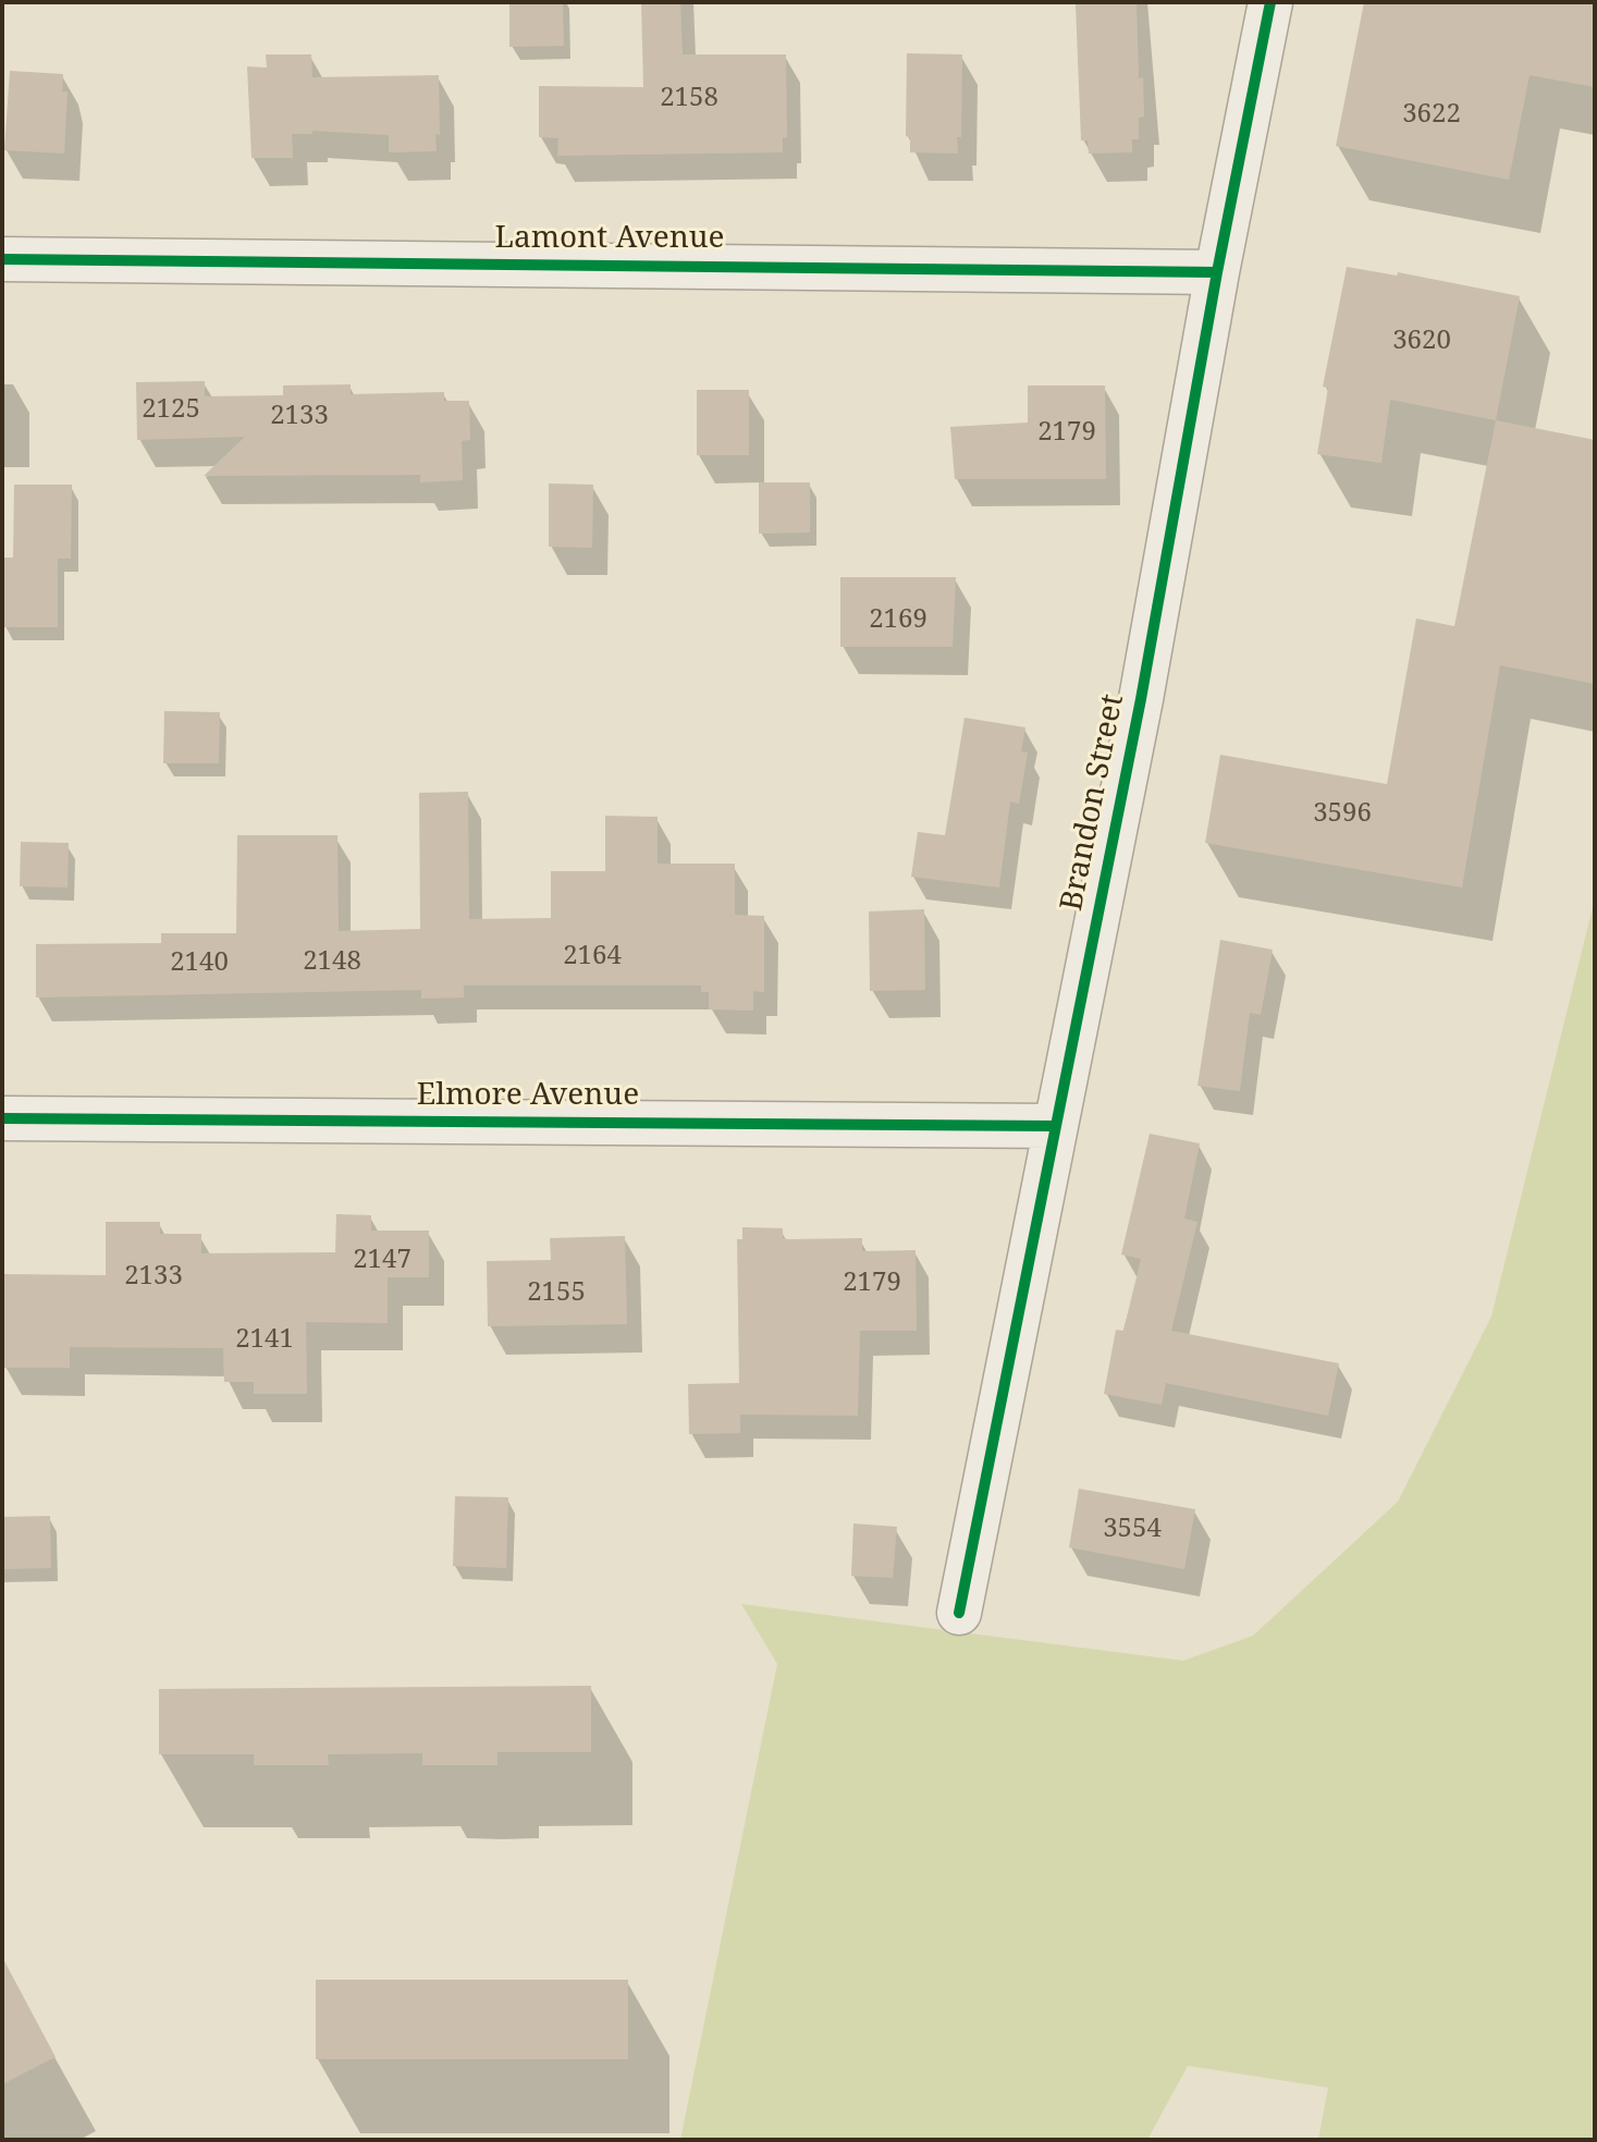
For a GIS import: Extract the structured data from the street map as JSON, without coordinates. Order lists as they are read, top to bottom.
{
  "streets": {
    "street": ["Lamont Avenue", "Brandon Street", "Elmore Avenue"]
  },
  "crossings": [
    ["Lamont Avenue", "Brandon Street"],
    ["Brandon Street", "Elmore Avenue"]
  ],
  "house_numbers": [
    "2158",
    "3622",
    "3620",
    "2125",
    "2133",
    "2179",
    "2169",
    "3596",
    "2164",
    "2148",
    "2140",
    "2147",
    "2133",
    "2179",
    "2155",
    "2141",
    "3554"
  ]
}
